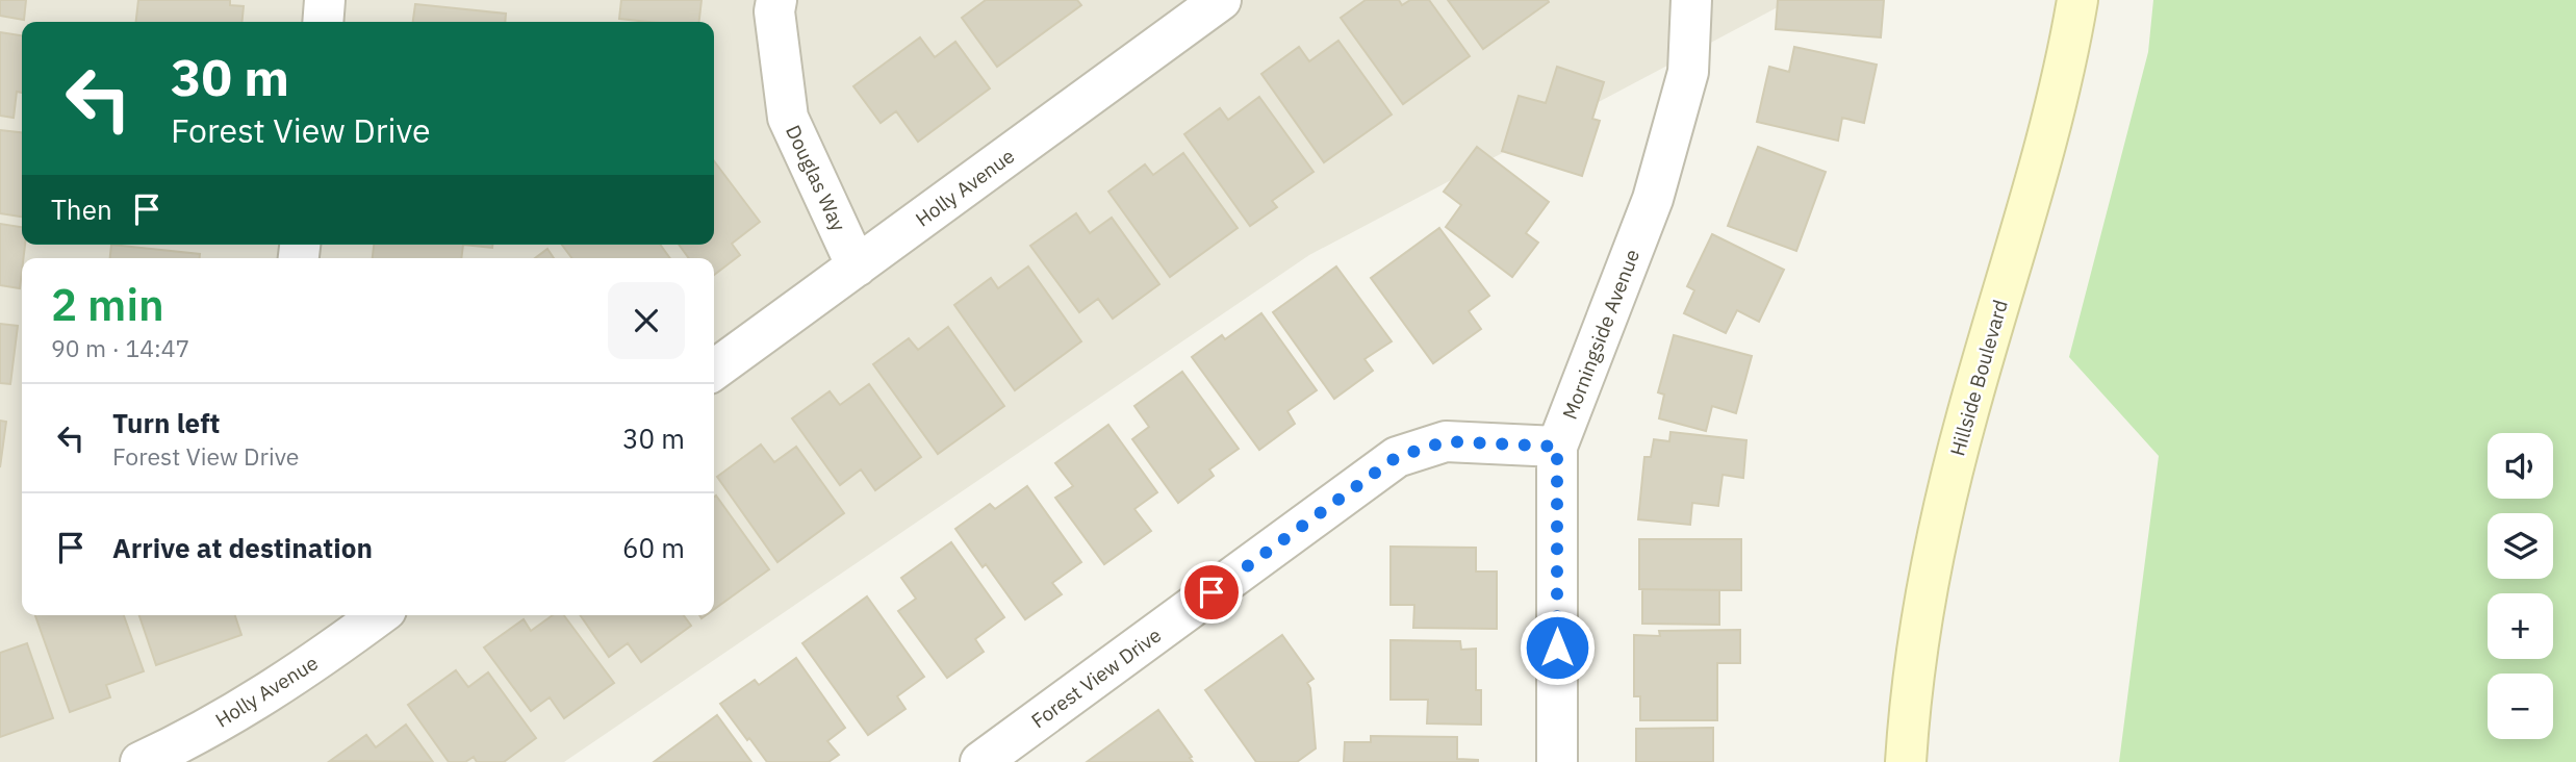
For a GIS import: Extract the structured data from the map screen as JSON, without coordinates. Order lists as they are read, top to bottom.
{
  "streets": {
    "main road": ["Hillside Boulevard"],
    "street": [
      "Douglas Way",
      "Holly Avenue",
      "Morningside Avenue",
      "Forest View Drive"
    ]
  },
  "crossings": [
    ["Douglas Way", "Holly Avenue"],
    ["Morningside Avenue", "Forest View Drive"]
  ],
  "page": {
    "turn": ["30 m", "Forest View Drive"],
    "then": "Then",
    "heading": ["2 min", "90 m · 14:47"],
    "list": [
      {
        "name": "Turn left",
        "note": "Forest View Drive",
        "value": "30 m"
      },
      {
        "name": "Arrive at destination",
        "value": "60 m"
      }
    ],
    "map_buttons": ["+", "−"]
  }
}
